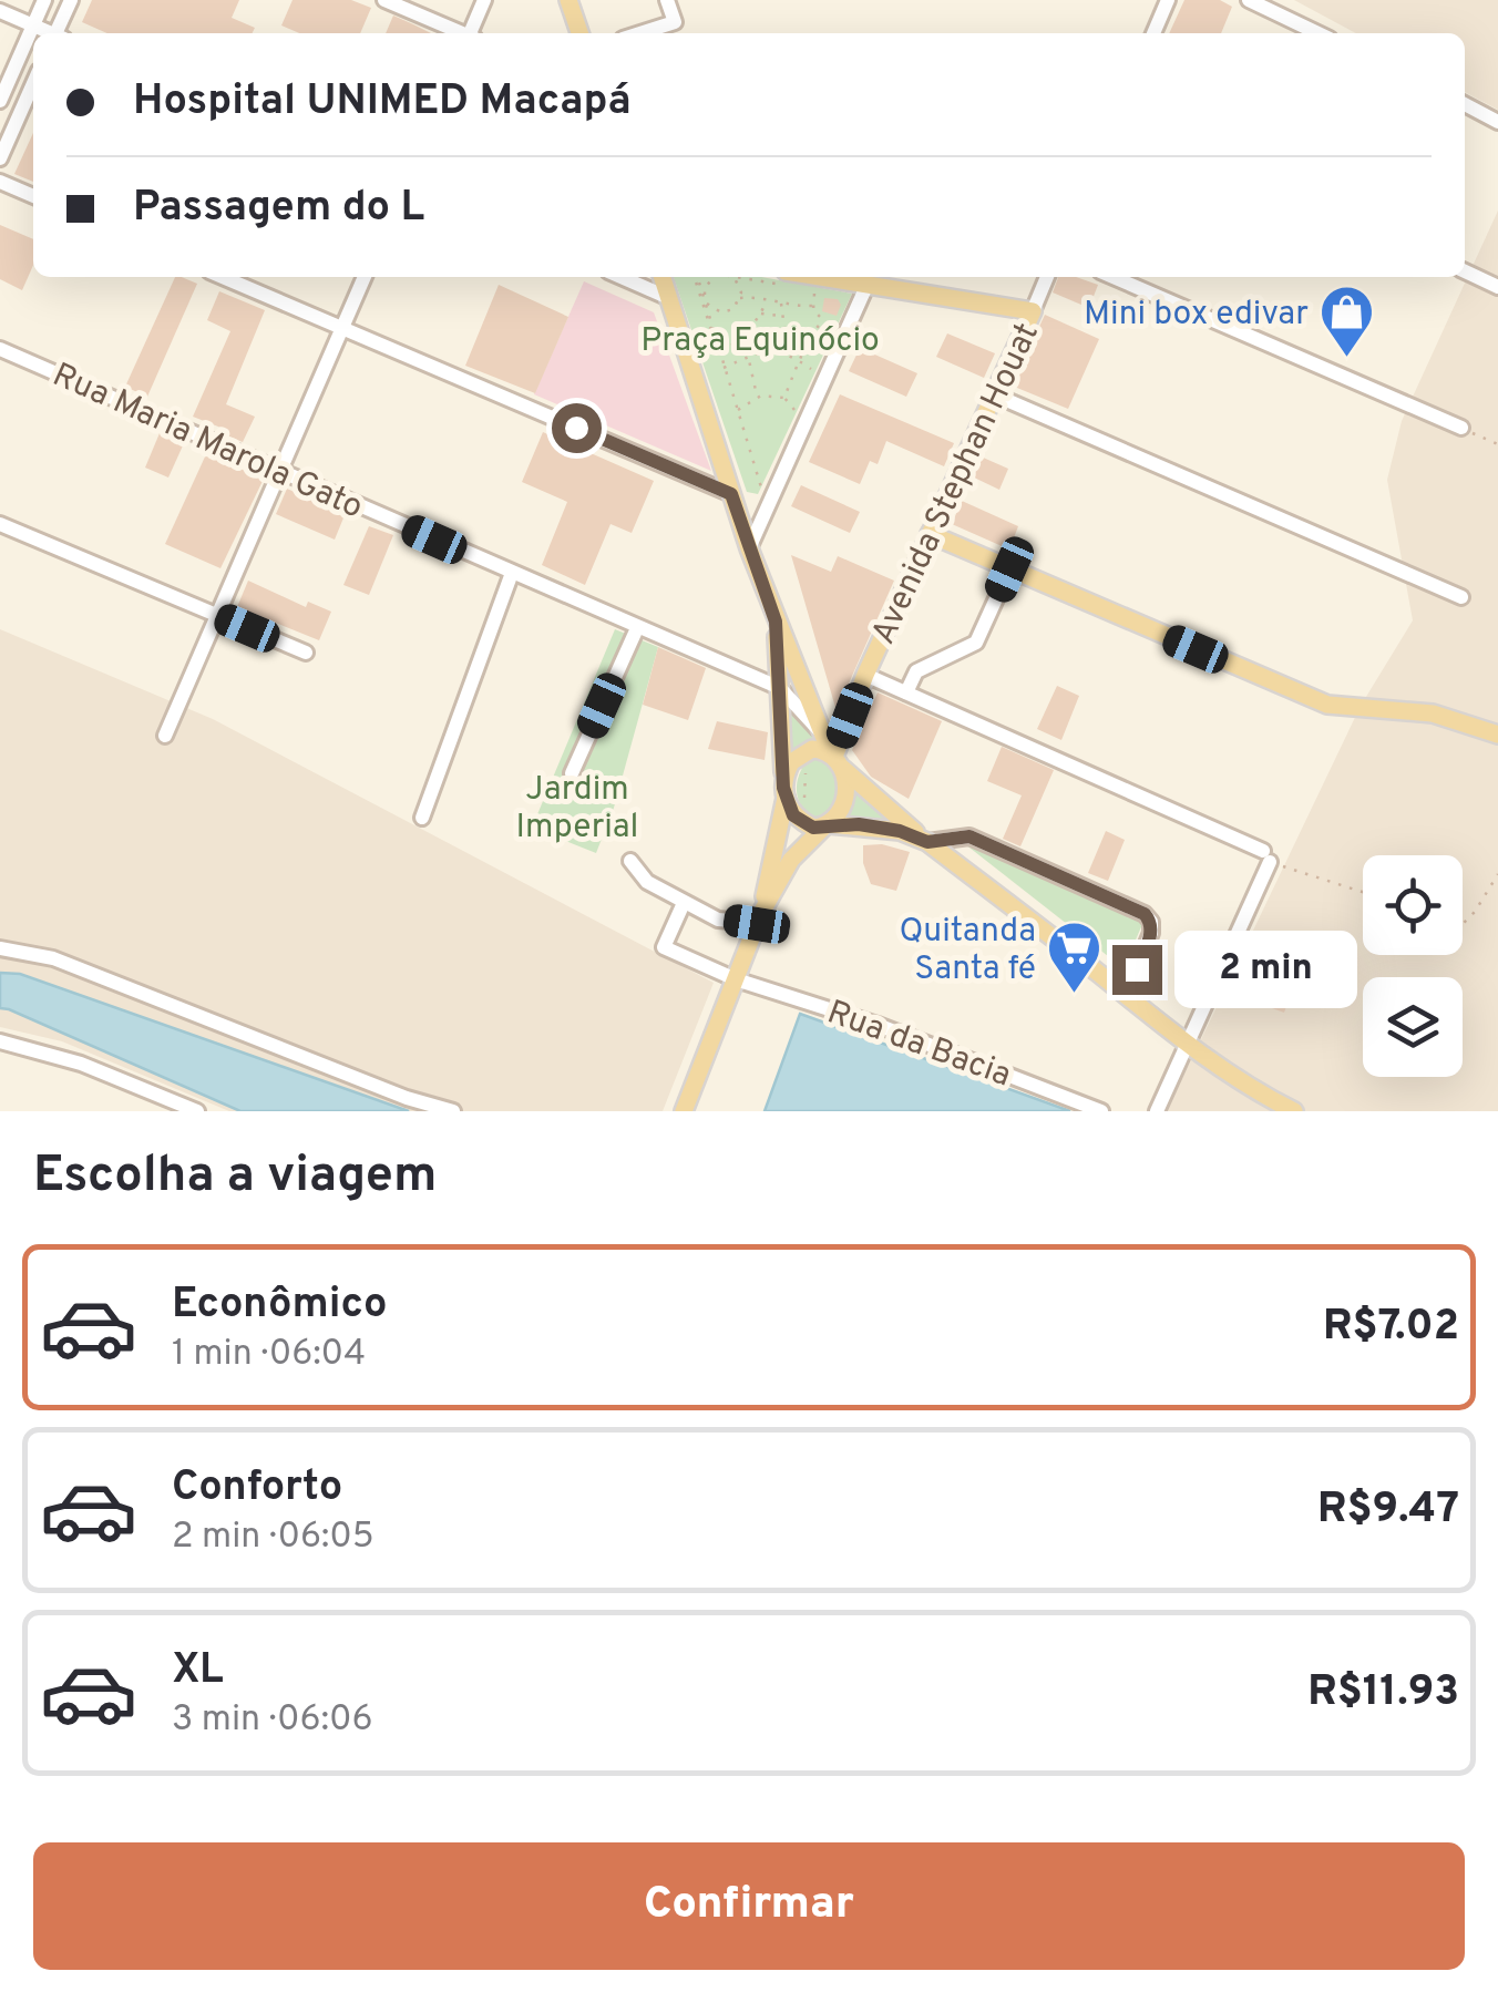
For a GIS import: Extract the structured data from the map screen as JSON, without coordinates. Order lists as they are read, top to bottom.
{
  "streets": {
    "main road": ["Avenida Stephan Houat"],
    "street": ["Rua Maria Marola Gato", "Rua da Bacia"]
  },
  "crossings": [
    ["Rua Maria Marola Gato", "Avenida Stephan Houat"]
  ],
  "parks": ["Praça Equinócio", "Jardim Imperial"],
  "places": {
    "shop": ["Mini box edivar"],
    "supermarket": ["Quitanda Santa fé"]
  },
  "page": {
    "banner": ["Hospital UNIMED Macapá", "Passagem do L"],
    "bubble": "2 min",
    "heading": "Escolha a viagem",
    "list": [
      {
        "name": "Econômico",
        "note": "1 min · 06:04",
        "value": "R$7.02"
      },
      {
        "name": "Conforto",
        "note": "2 min · 06:05",
        "value": "R$9.47"
      },
      {
        "name": "XL",
        "note": "3 min · 06:06",
        "value": "R$11.93"
      }
    ],
    "buttons": "Confirmar"
  }
}
